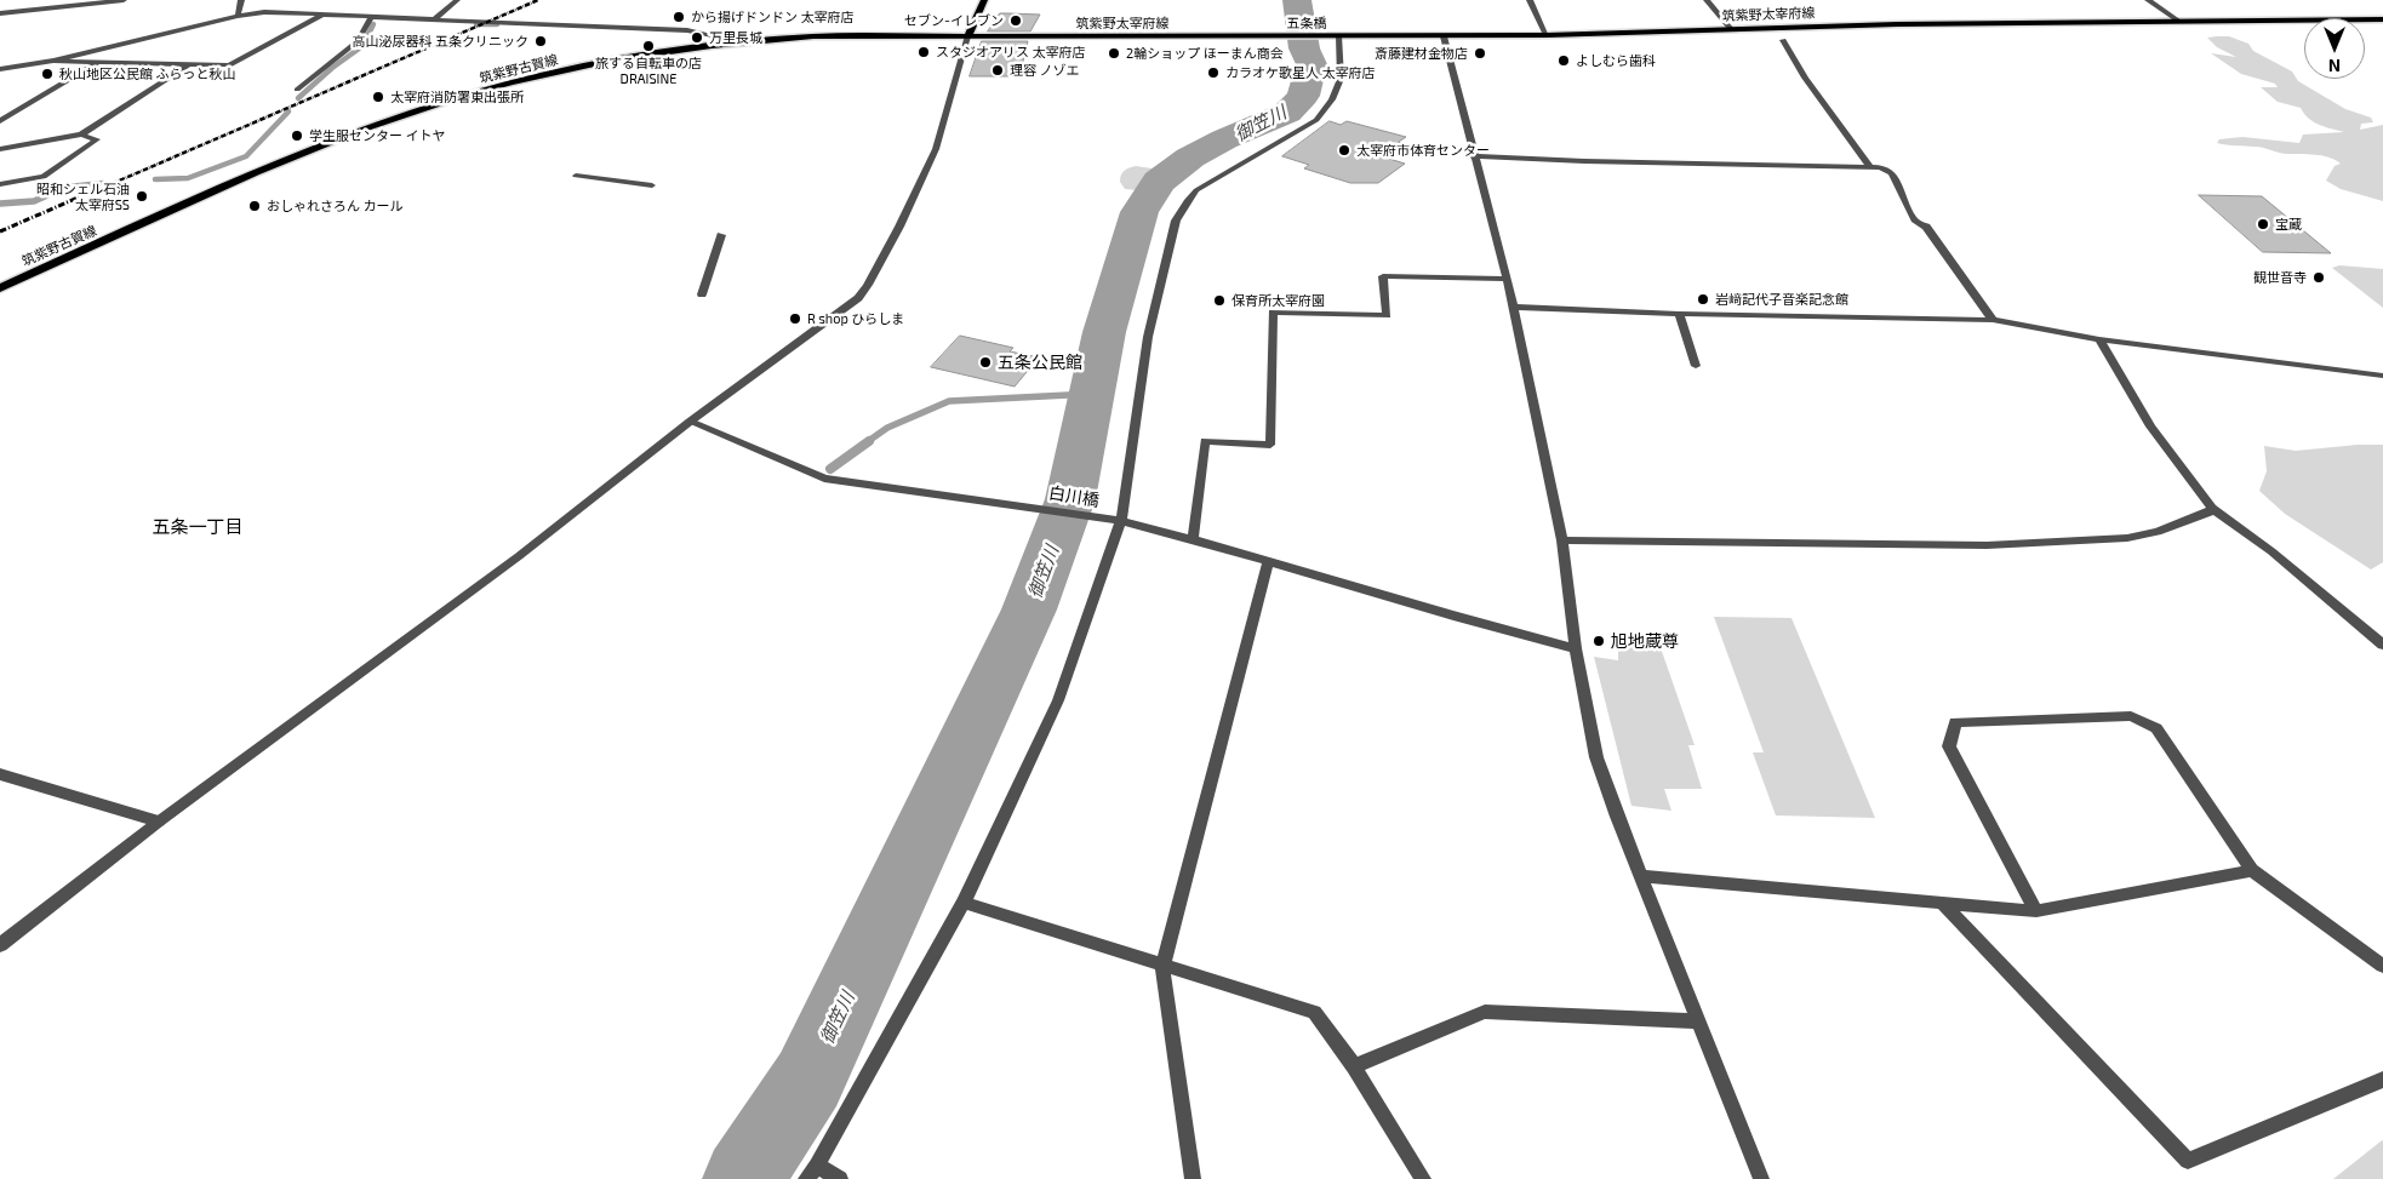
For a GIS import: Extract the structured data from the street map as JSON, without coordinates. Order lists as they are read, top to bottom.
{
  "streets": {
    "main road": ["筑紫野太宰府線", "五条橋", "筑紫野古賀線"],
    "street": ["白川橋"]
  },
  "crossings": [
    ["筑紫野太宰府線", "五条橋"],
    ["筑紫野太宰府線", "筑紫野古賀線"]
  ],
  "districts": ["五条一丁目"],
  "water": ["御笠川"],
  "places": [
    "から揚げドンドン 太宰府店",
    "セブン-イレブン",
    "万里長城",
    "高山泌尿器科 五条クリニック",
    "旅する自転車の店 DRAISINE",
    "スタジオアリス 太宰府店",
    "2輪ショップ ほーまん商会",
    "斎藤建材金物店",
    "よしむら歯科",
    "理容 ノゾエ",
    "カラオケ歌星人 太宰府店",
    "秋山地区公民館 ふらっと秋山",
    "太宰府消防署東出張所",
    "学生服センター イトヤ",
    "太宰府市体育センター",
    "昭和シェル石油 太宰府SS",
    "おしゃれさろん カール",
    "宝蔵",
    "観世音寺",
    "岩﨑記代子音楽記念館",
    "保育所太宰府園",
    "R shop ひらしま",
    "五条公民館",
    "旭地蔵尊"
  ],
  "north": "bottom"
}
